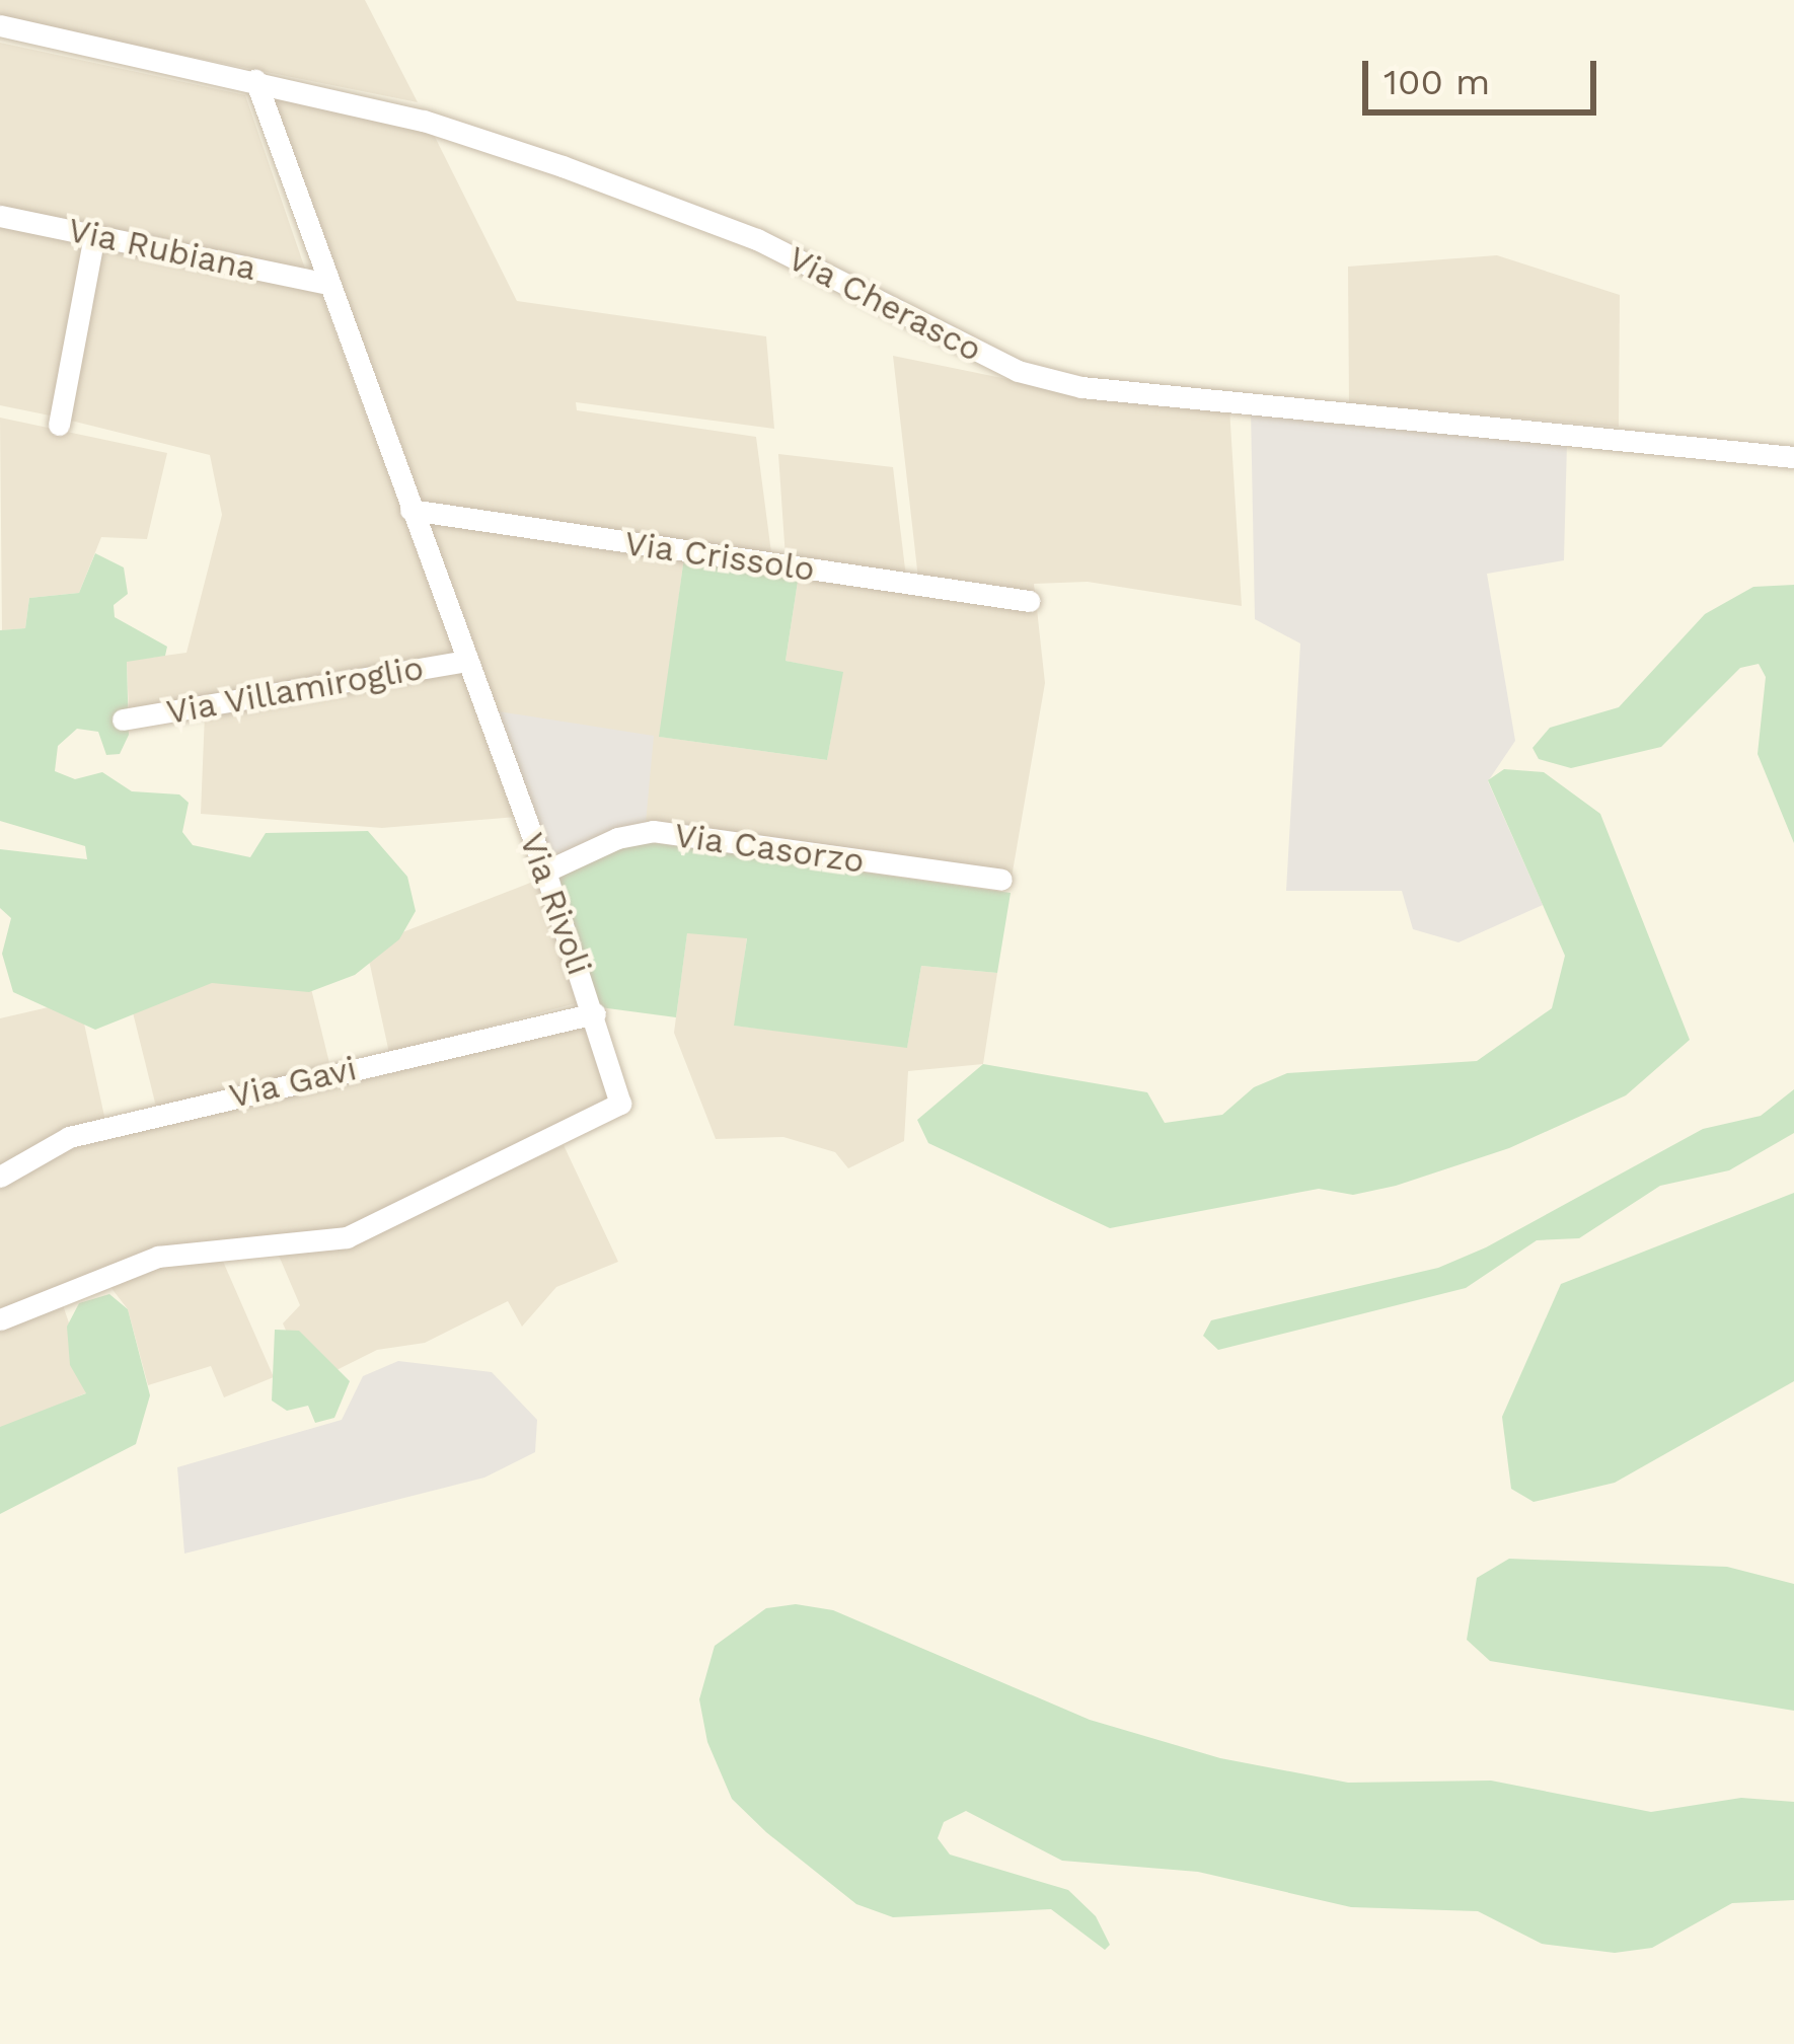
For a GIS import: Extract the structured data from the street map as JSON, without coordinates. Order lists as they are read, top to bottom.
{
  "streets": {
    "street": [
      "Via Rubiana",
      "Via Cherasco",
      "Via Crissolo",
      "Via Villamiroglio",
      "Via Casorzo",
      "Via Rivoli",
      "Via Gavi"
    ]
  },
  "crossings": [
    ["Via Rubiana", "Via Rivoli"],
    ["Via Cherasco", "Via Rivoli"],
    ["Via Crissolo", "Via Rivoli"],
    ["Via Villamiroglio", "Via Rivoli"],
    ["Via Casorzo", "Via Rivoli"],
    ["Via Rivoli", "Via Gavi"]
  ],
  "scale_bar": "100 m"
}
